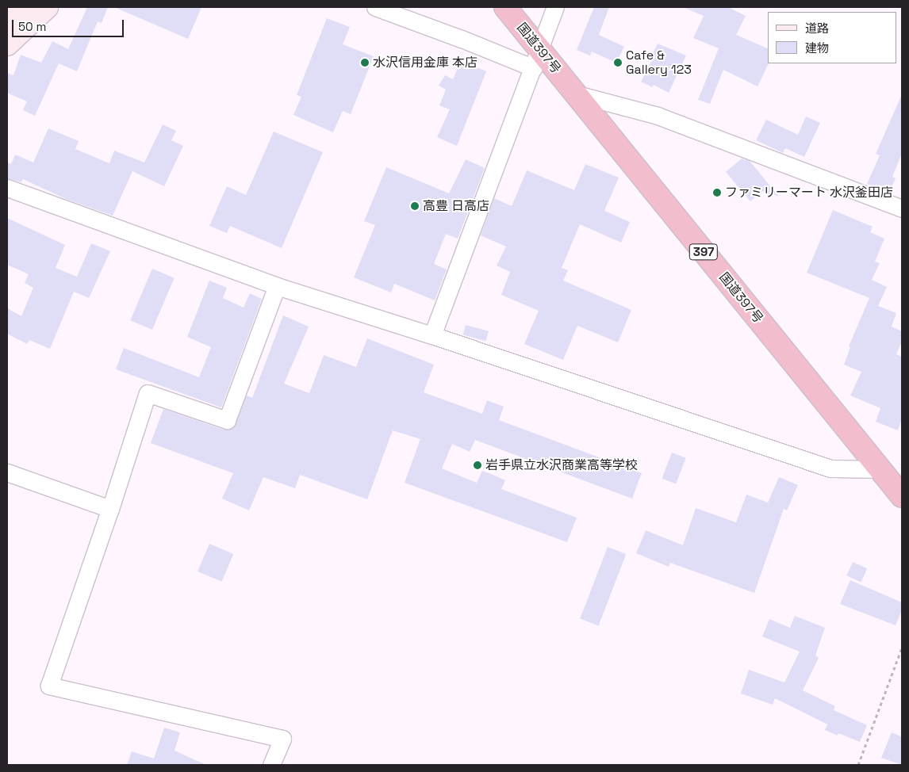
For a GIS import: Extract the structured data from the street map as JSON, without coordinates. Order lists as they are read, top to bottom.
{
  "streets": {
    "highway": ["国道397号", "397"]
  },
  "places": [
    "水沢信用金庫 本店",
    "Cafe & Gallery 123",
    "ファミリーマート 水沢釜田店",
    "高豊 日高店",
    "岩手県立水沢商業高等学校"
  ],
  "legend": ["道路", "建物"],
  "scale_bar": "50 m"
}
